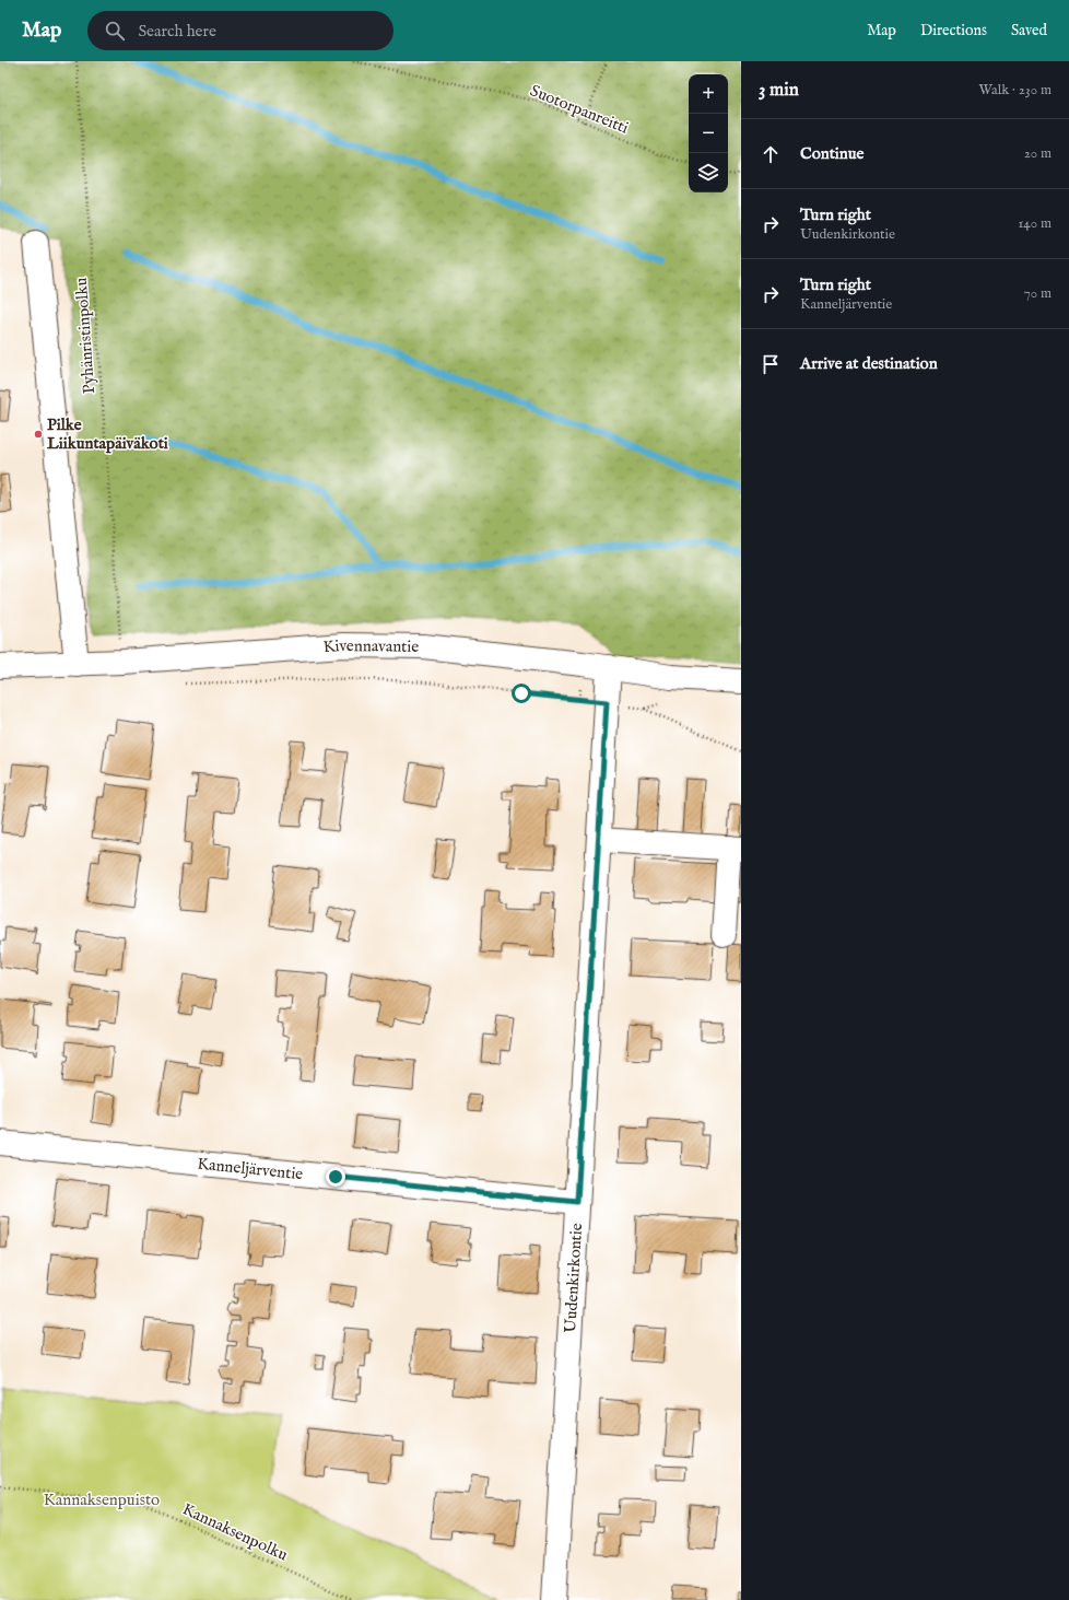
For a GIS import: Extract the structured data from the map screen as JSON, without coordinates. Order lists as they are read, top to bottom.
{
  "streets": {
    "street": ["Kivennavantie", "Kanneljärventie", "Uudenkirkontie"],
    "path": ["Suotorpanreitti", "Pyhänristinpolku", "Kannaksenpolku"]
  },
  "crossings": [
    ["Kivennavantie", "Uudenkirkontie"],
    ["Kanneljärventie", "Uudenkirkontie"]
  ],
  "parks": ["Kannaksenpuisto"],
  "places": ["Pilke Liikuntapäiväkoti"],
  "page": {
    "header": "Map",
    "search": "Search here",
    "nav": ["Map", "Directions", "Saved"],
    "heading": ["3 min", "Walk · 230 m"],
    "map_buttons": ["+", "−"],
    "list": [
      ["Continue", "20 m"],
      ["Turn right", "Uudenkirkontie", "140 m"],
      ["Turn right", "Kanneljärventie", "70 m"],
      "Arrive at destination"
    ]
  }
}
